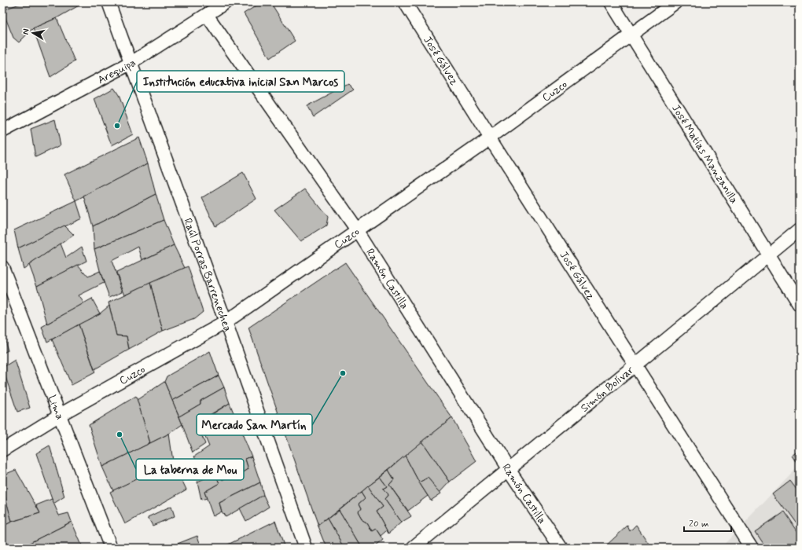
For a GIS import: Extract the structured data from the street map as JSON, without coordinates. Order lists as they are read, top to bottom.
{
  "streets": {
    "street": [
      "José Gálvez",
      "Arequipa",
      "Cuzco",
      "José Matías Manzanilla",
      "Raúl Porras Barrenechea",
      "Ramón Castilla",
      "Simón Bolívar",
      "Lima"
    ]
  },
  "crossings": [
    ["José Gálvez", "Cuzco"],
    ["José Gálvez", "Simón Bolívar"],
    ["Arequipa", "Raúl Porras Barrenechea"],
    ["Arequipa", "Ramón Castilla"],
    ["Cuzco", "José Matías Manzanilla"],
    ["Cuzco", "Raúl Porras Barrenechea"],
    ["Cuzco", "Ramón Castilla"],
    ["Cuzco", "Lima"],
    ["José Matías Manzanilla", "Simón Bolívar"],
    ["Ramón Castilla", "Simón Bolívar"]
  ],
  "places": ["Institución educativa inicial San Marcos", "Mercado San Martín", "La taberna de Mou"],
  "scale_bar": "20 m",
  "north": "left"
}
